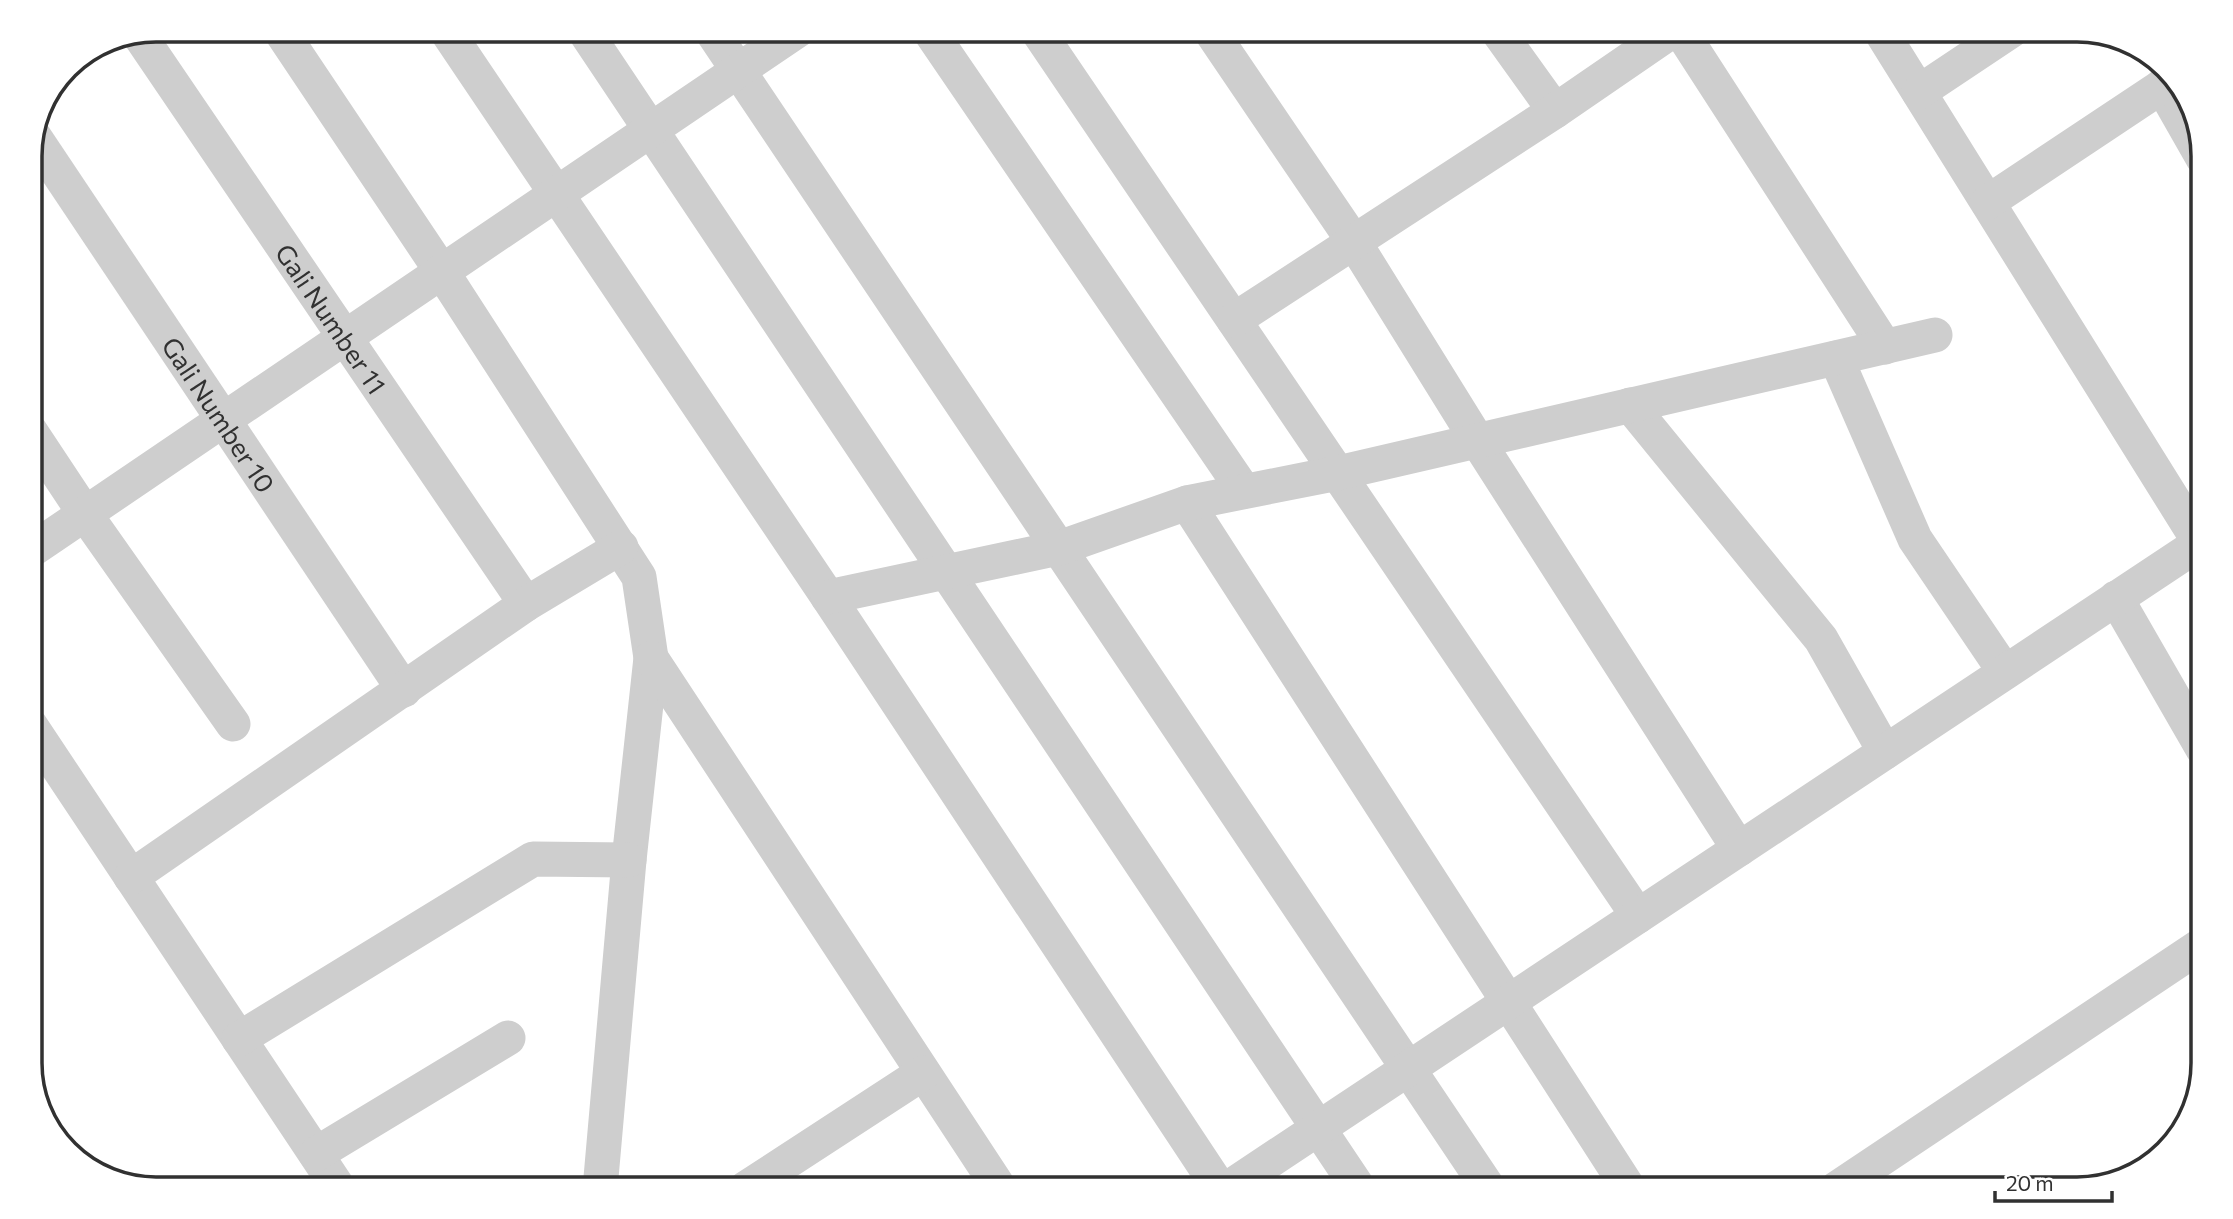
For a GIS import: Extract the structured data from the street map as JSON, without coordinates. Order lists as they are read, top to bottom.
{
  "streets": {
    "street": ["Gali Number 11", "Gali Number 10"]
  },
  "scale_bar": "20 m"
}
